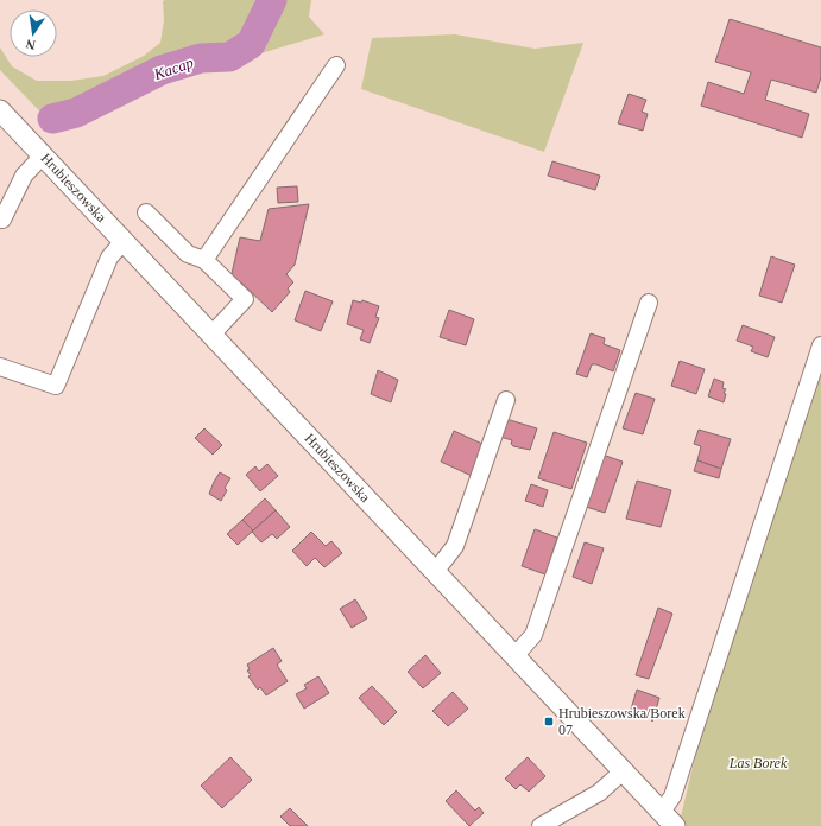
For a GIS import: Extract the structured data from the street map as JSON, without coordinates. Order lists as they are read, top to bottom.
{
  "streets": {
    "main road": ["Hrubieszowska"]
  },
  "water": ["Kacap"],
  "parks": ["Las Borek"],
  "places": {
    "transit": ["Hrubieszowska/Borek 07"]
  },
  "north": "bottom"
}
